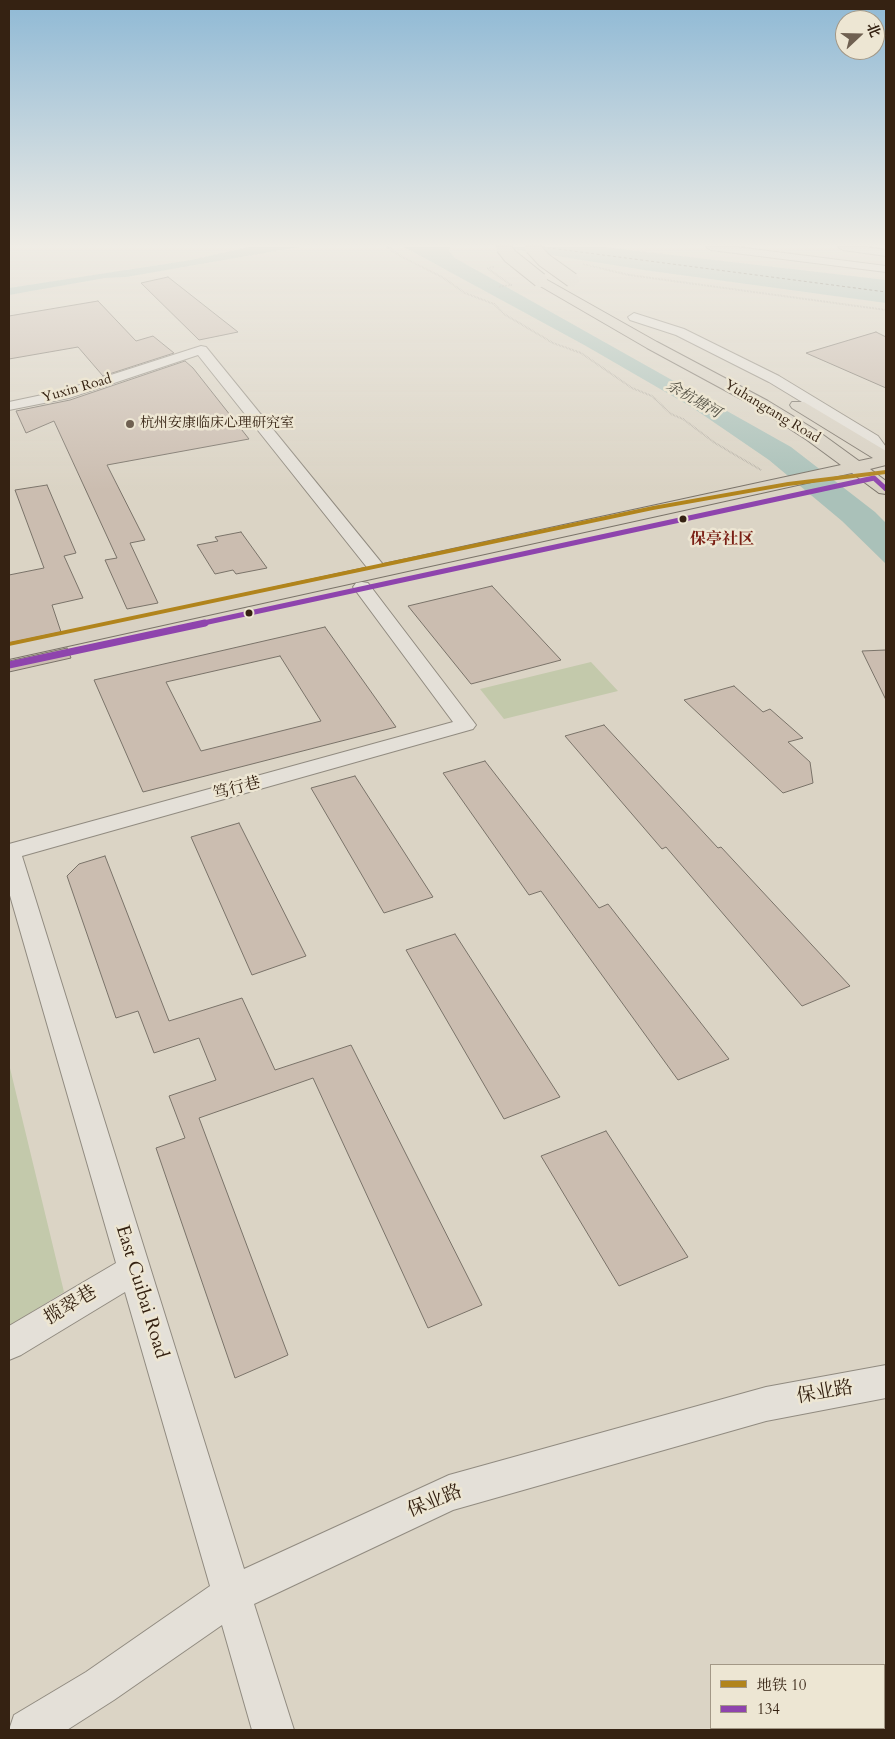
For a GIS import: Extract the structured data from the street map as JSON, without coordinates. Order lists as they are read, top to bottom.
{
  "streets": {
    "main road": ["Yuhangtang Road"],
    "street": [
      "Yuxin Road",
      "笃行巷",
      "East Cuibai Road",
      "揽翠巷",
      "保业路"
    ]
  },
  "crossings": [
    ["笃行巷", "East Cuibai Road"],
    ["East Cuibai Road", "揽翠巷"],
    ["East Cuibai Road", "保业路"]
  ],
  "districts": ["保亭社区"],
  "water": ["余杭塘河"],
  "places": ["杭州安康临床心理研究室"],
  "lines": ["metro line 10", "transit line 134"],
  "legend": ["地铁 10", "134"],
  "north": "right"
}
